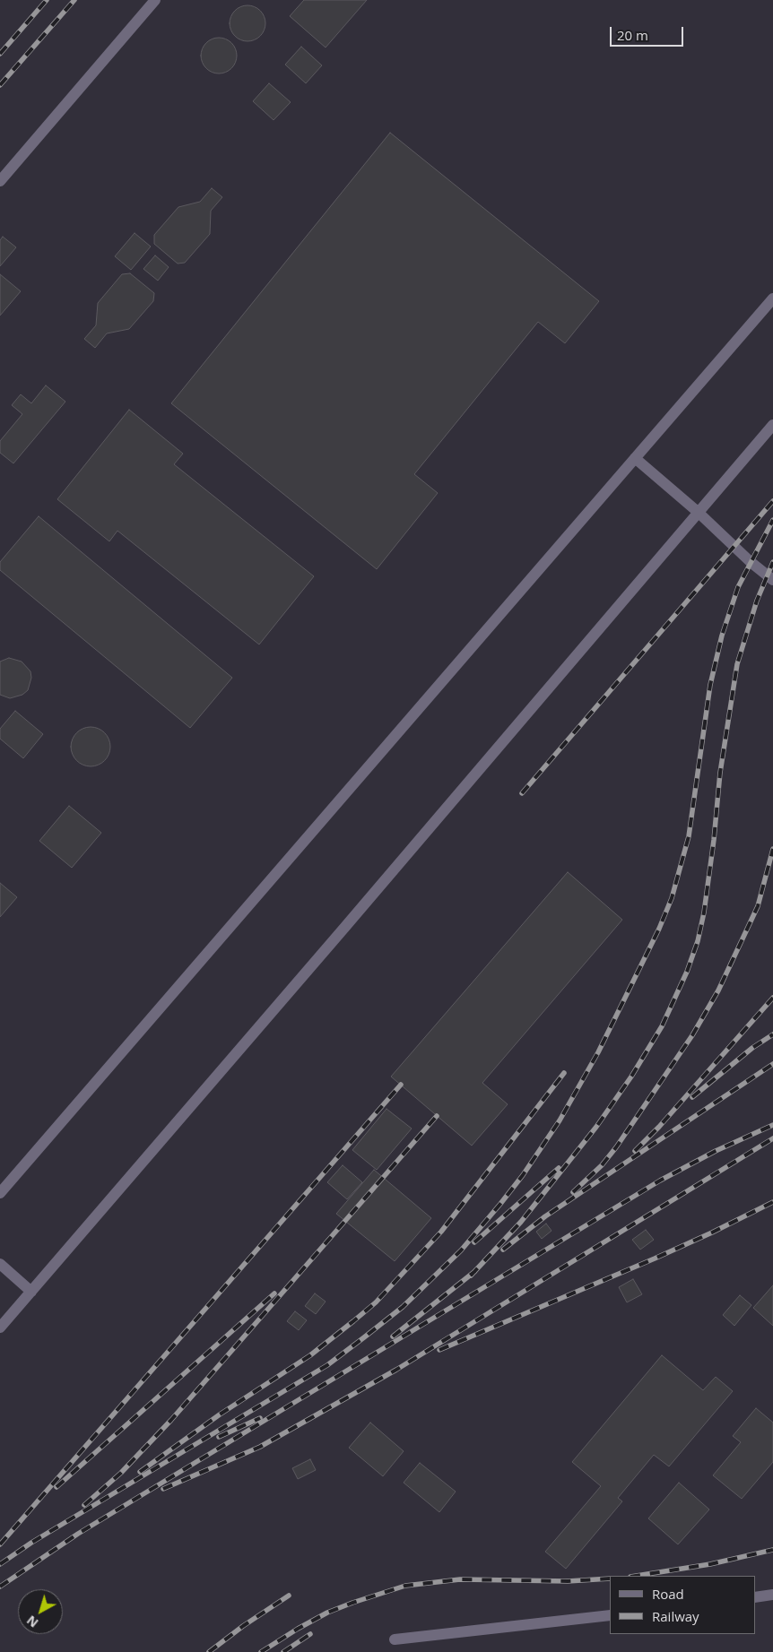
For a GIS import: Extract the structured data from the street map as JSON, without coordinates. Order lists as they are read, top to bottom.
{
  "legend": ["Road", "Railway"],
  "scale_bar": "20 m",
  "north": "bottom left"
}
